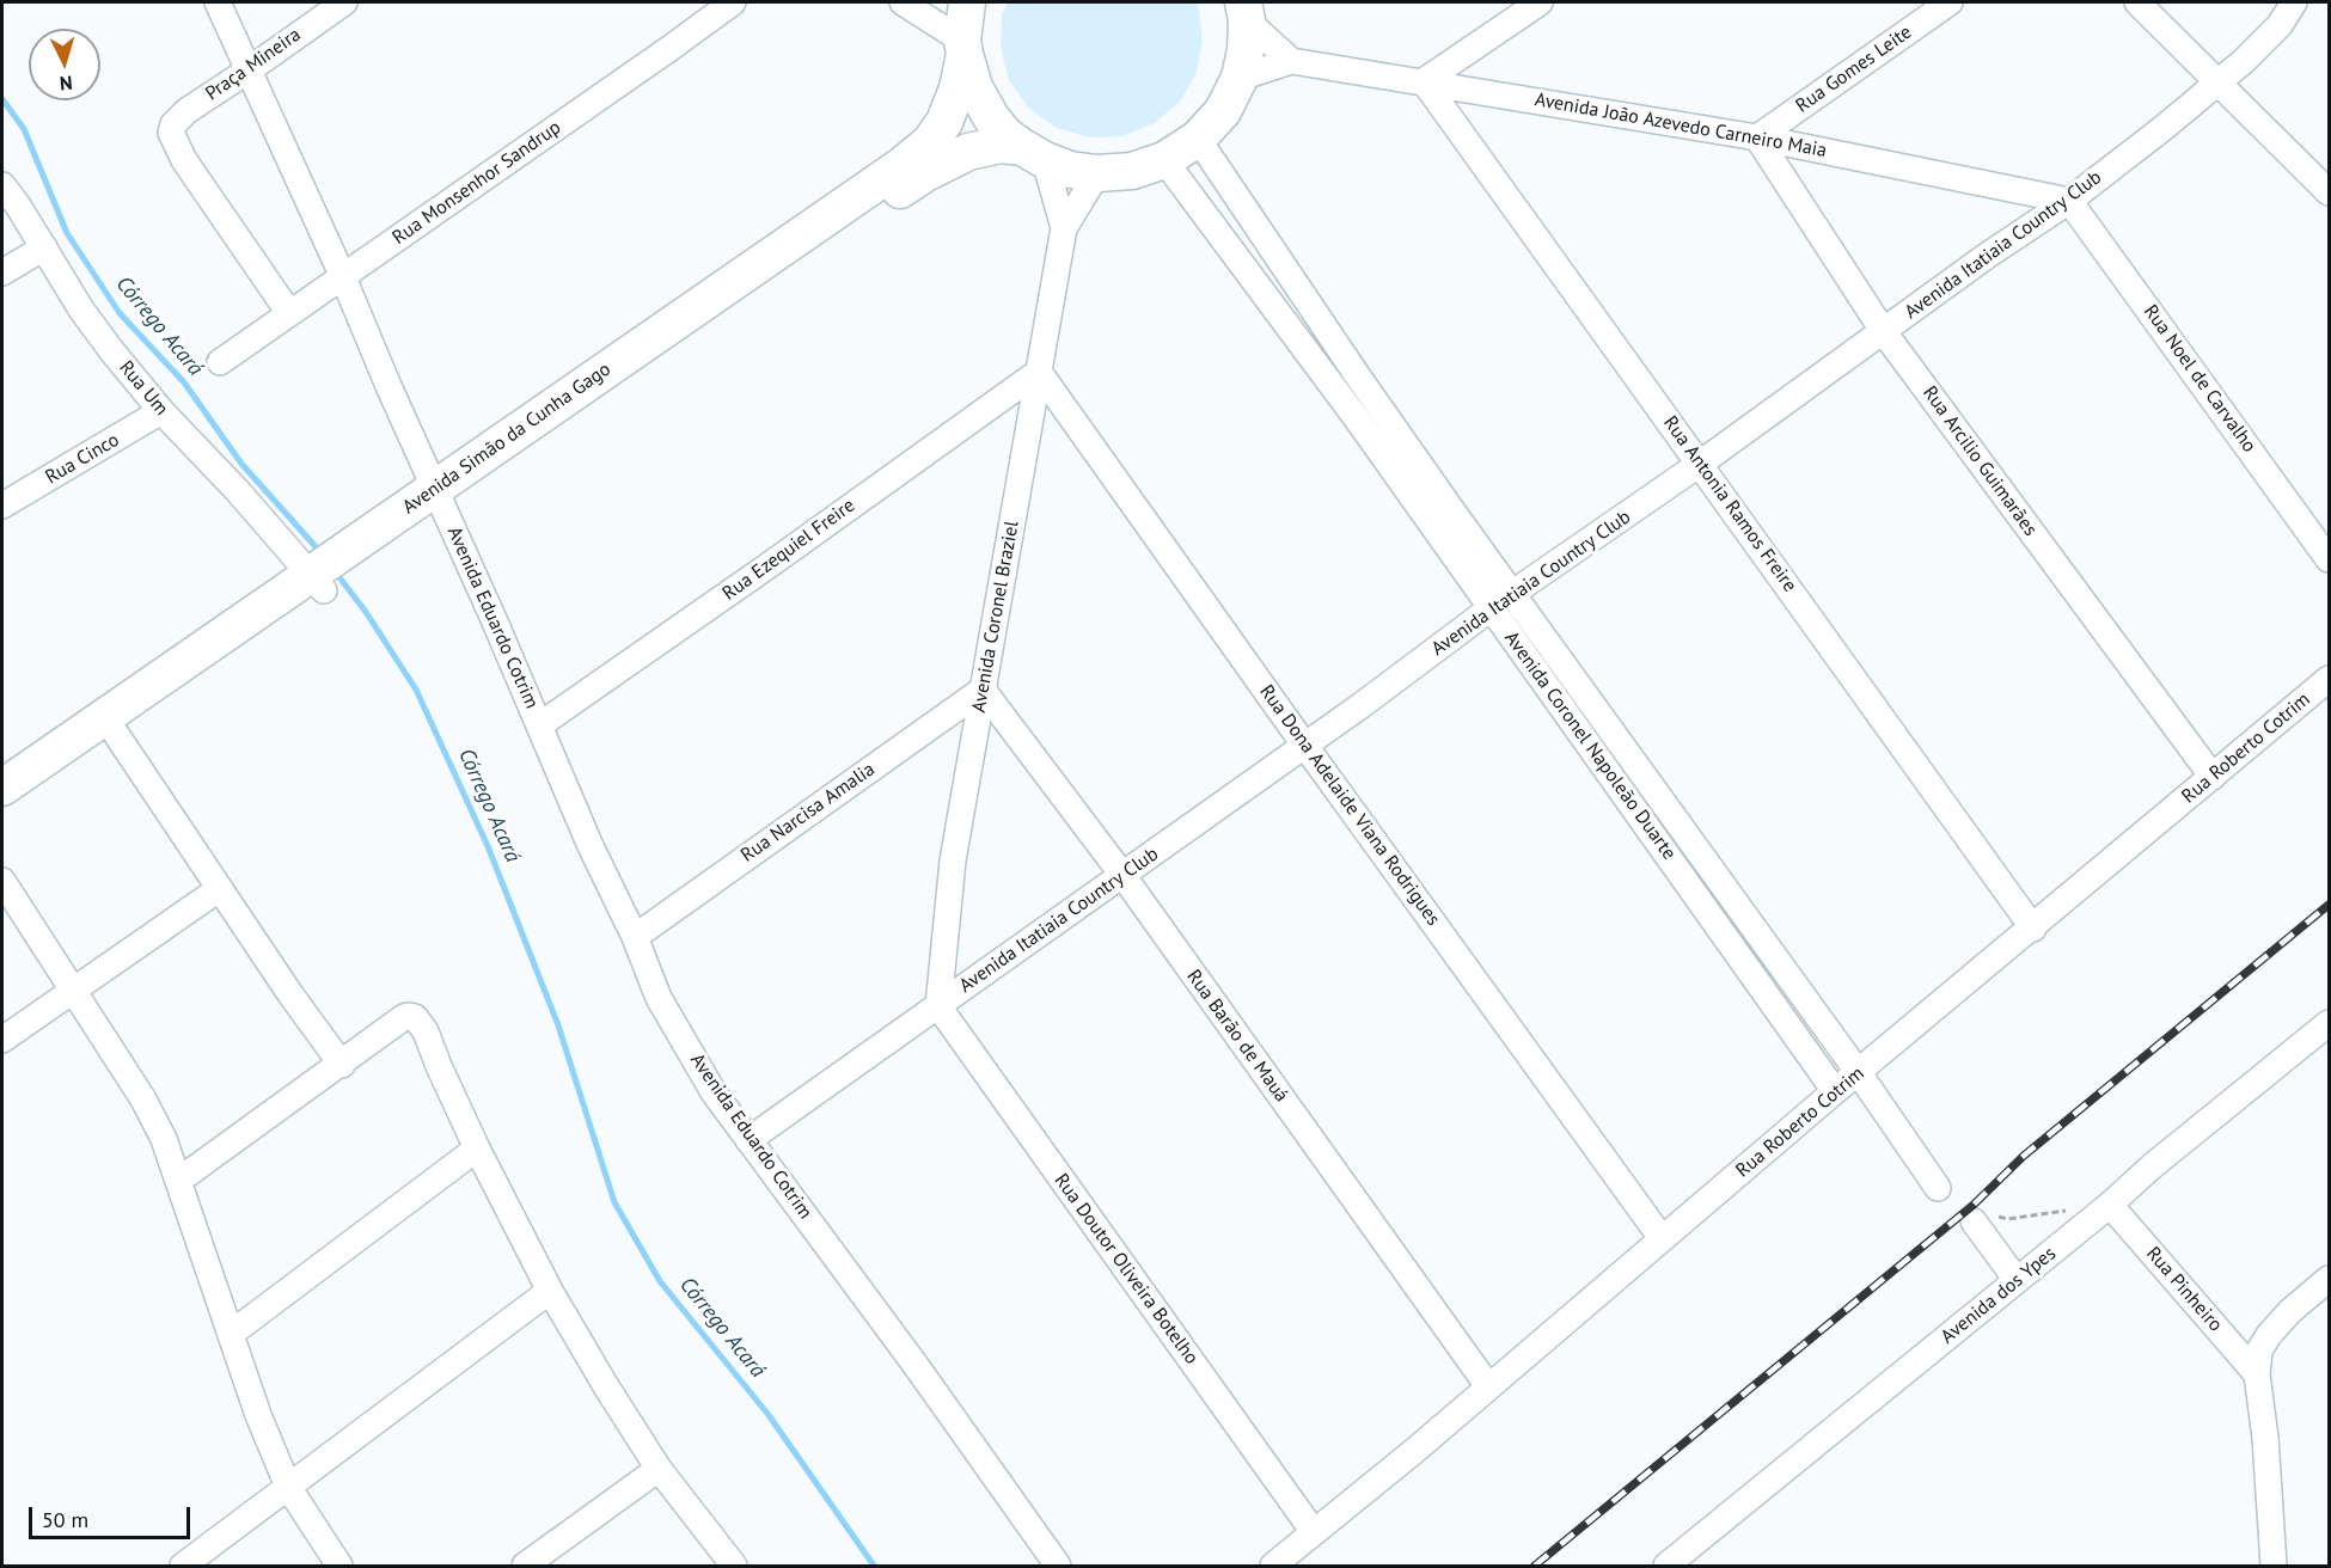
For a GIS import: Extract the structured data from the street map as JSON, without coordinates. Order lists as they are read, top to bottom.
{
  "streets": {
    "street": [
      "Praça Mineira",
      "Rua Gomes Leite",
      "Avenida João Azevedo Carneiro Maia",
      "Rua Monsenhor Sandrup",
      "Avenida Itatiaia Country Club",
      "Rua Noel de Carvalho",
      "Rua Um",
      "Avenida Simão da Cunha Gago",
      "Rua Cinco",
      "Rua Arcilio Guimarães",
      "Rua Antonia Ramos Freire",
      "Rua Ezequiel Freire",
      "Avenida Coronel Braziel",
      "Avenida Eduardo Cotrim",
      "Avenida Coronel Napoleão Duarte",
      "Rua Roberto Cotrim",
      "Rua Dona Adelaide Viana Rodrigues",
      "Rua Narcisa Amalia",
      "Rua Barão de Mauá",
      "Rua Doutor Oliveira Botelho",
      "Rua Pinheiro",
      "Avenida dos Ypes"
    ]
  },
  "crossings": [
    ["Praça Mineira", "Rua Monsenhor Sandrup"],
    ["Praça Mineira", "Avenida Eduardo Cotrim"],
    ["Rua Gomes Leite", "Avenida João Azevedo Carneiro Maia"],
    ["Rua Gomes Leite", "Rua Arcilio Guimarães"],
    ["Avenida João Azevedo Carneiro Maia", "Avenida Itatiaia Country Club"],
    ["Avenida João Azevedo Carneiro Maia", "Rua Noel de Carvalho"],
    ["Avenida João Azevedo Carneiro Maia", "Rua Arcilio Guimarães"],
    ["Avenida João Azevedo Carneiro Maia", "Rua Antonia Ramos Freire"],
    ["Rua Monsenhor Sandrup", "Avenida Eduardo Cotrim"],
    ["Avenida Itatiaia Country Club", "Rua Noel de Carvalho"],
    ["Avenida Itatiaia Country Club", "Rua Arcilio Guimarães"],
    ["Avenida Itatiaia Country Club", "Rua Antonia Ramos Freire"],
    ["Avenida Itatiaia Country Club", "Avenida Coronel Braziel"],
    ["Avenida Itatiaia Country Club", "Avenida Eduardo Cotrim"],
    ["Avenida Itatiaia Country Club", "Avenida Coronel Napoleão Duarte"],
    ["Avenida Itatiaia Country Club", "Rua Dona Adelaide Viana Rodrigues"],
    ["Avenida Itatiaia Country Club", "Rua Barão de Mauá"],
    ["Avenida Itatiaia Country Club", "Rua Doutor Oliveira Botelho"],
    ["Rua Um", "Avenida Simão da Cunha Gago"],
    ["Rua Um", "Rua Cinco"],
    ["Avenida Simão da Cunha Gago", "Avenida Coronel Braziel"],
    ["Avenida Simão da Cunha Gago", "Avenida Eduardo Cotrim"],
    ["Rua Arcilio Guimarães", "Rua Roberto Cotrim"],
    ["Rua Antonia Ramos Freire", "Rua Roberto Cotrim"],
    ["Rua Ezequiel Freire", "Avenida Coronel Braziel"],
    ["Rua Ezequiel Freire", "Avenida Eduardo Cotrim"],
    ["Rua Ezequiel Freire", "Rua Dona Adelaide Viana Rodrigues"],
    ["Avenida Coronel Braziel", "Rua Dona Adelaide Viana Rodrigues"],
    ["Avenida Coronel Braziel", "Rua Narcisa Amalia"],
    ["Avenida Coronel Braziel", "Rua Barão de Mauá"],
    ["Avenida Coronel Braziel", "Rua Doutor Oliveira Botelho"],
    ["Avenida Eduardo Cotrim", "Rua Narcisa Amalia"],
    ["Avenida Coronel Napoleão Duarte", "Rua Roberto Cotrim"],
    ["Rua Roberto Cotrim", "Rua Dona Adelaide Viana Rodrigues"],
    ["Rua Roberto Cotrim", "Rua Barão de Mauá"],
    ["Rua Roberto Cotrim", "Rua Doutor Oliveira Botelho"],
    ["Rua Narcisa Amalia", "Rua Barão de Mauá"],
    ["Rua Pinheiro", "Avenida dos Ypes"]
  ],
  "water": ["Córrego Acará"],
  "scale_bar": "50 m",
  "north": "bottom"
}
